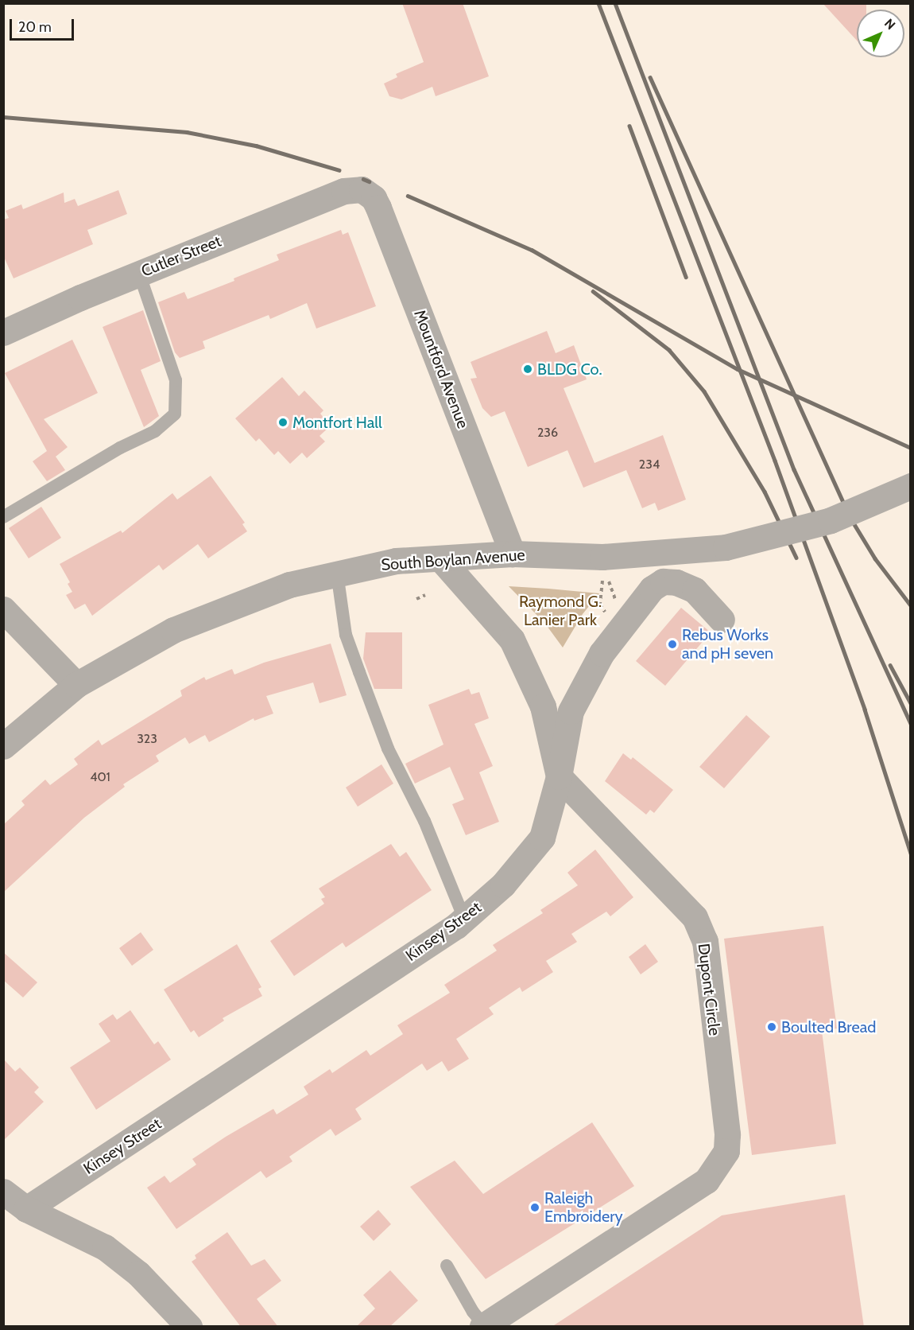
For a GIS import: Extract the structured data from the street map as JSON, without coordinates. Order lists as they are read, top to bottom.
{
  "streets": {
    "street": [
      "Cutler Street",
      "Mountford Avenue",
      "South Boylan Avenue",
      "Kinsey Street",
      "Dupont Circle"
    ]
  },
  "crossings": [
    ["Cutler Street", "Mountford Avenue"],
    ["Mountford Avenue", "South Boylan Avenue"],
    ["Kinsey Street", "Dupont Circle"]
  ],
  "parks": ["Raymond G. Lanier Park"],
  "places": [
    "BLDG Co.",
    "Montfort Hall",
    "Rebus Works and pH seven",
    "Boulted Bread",
    "Raleigh Embroidery"
  ],
  "house_numbers": [
    "236",
    "234",
    "323",
    "401"
  ],
  "scale_bar": "20 m",
  "north": "top right"
}
